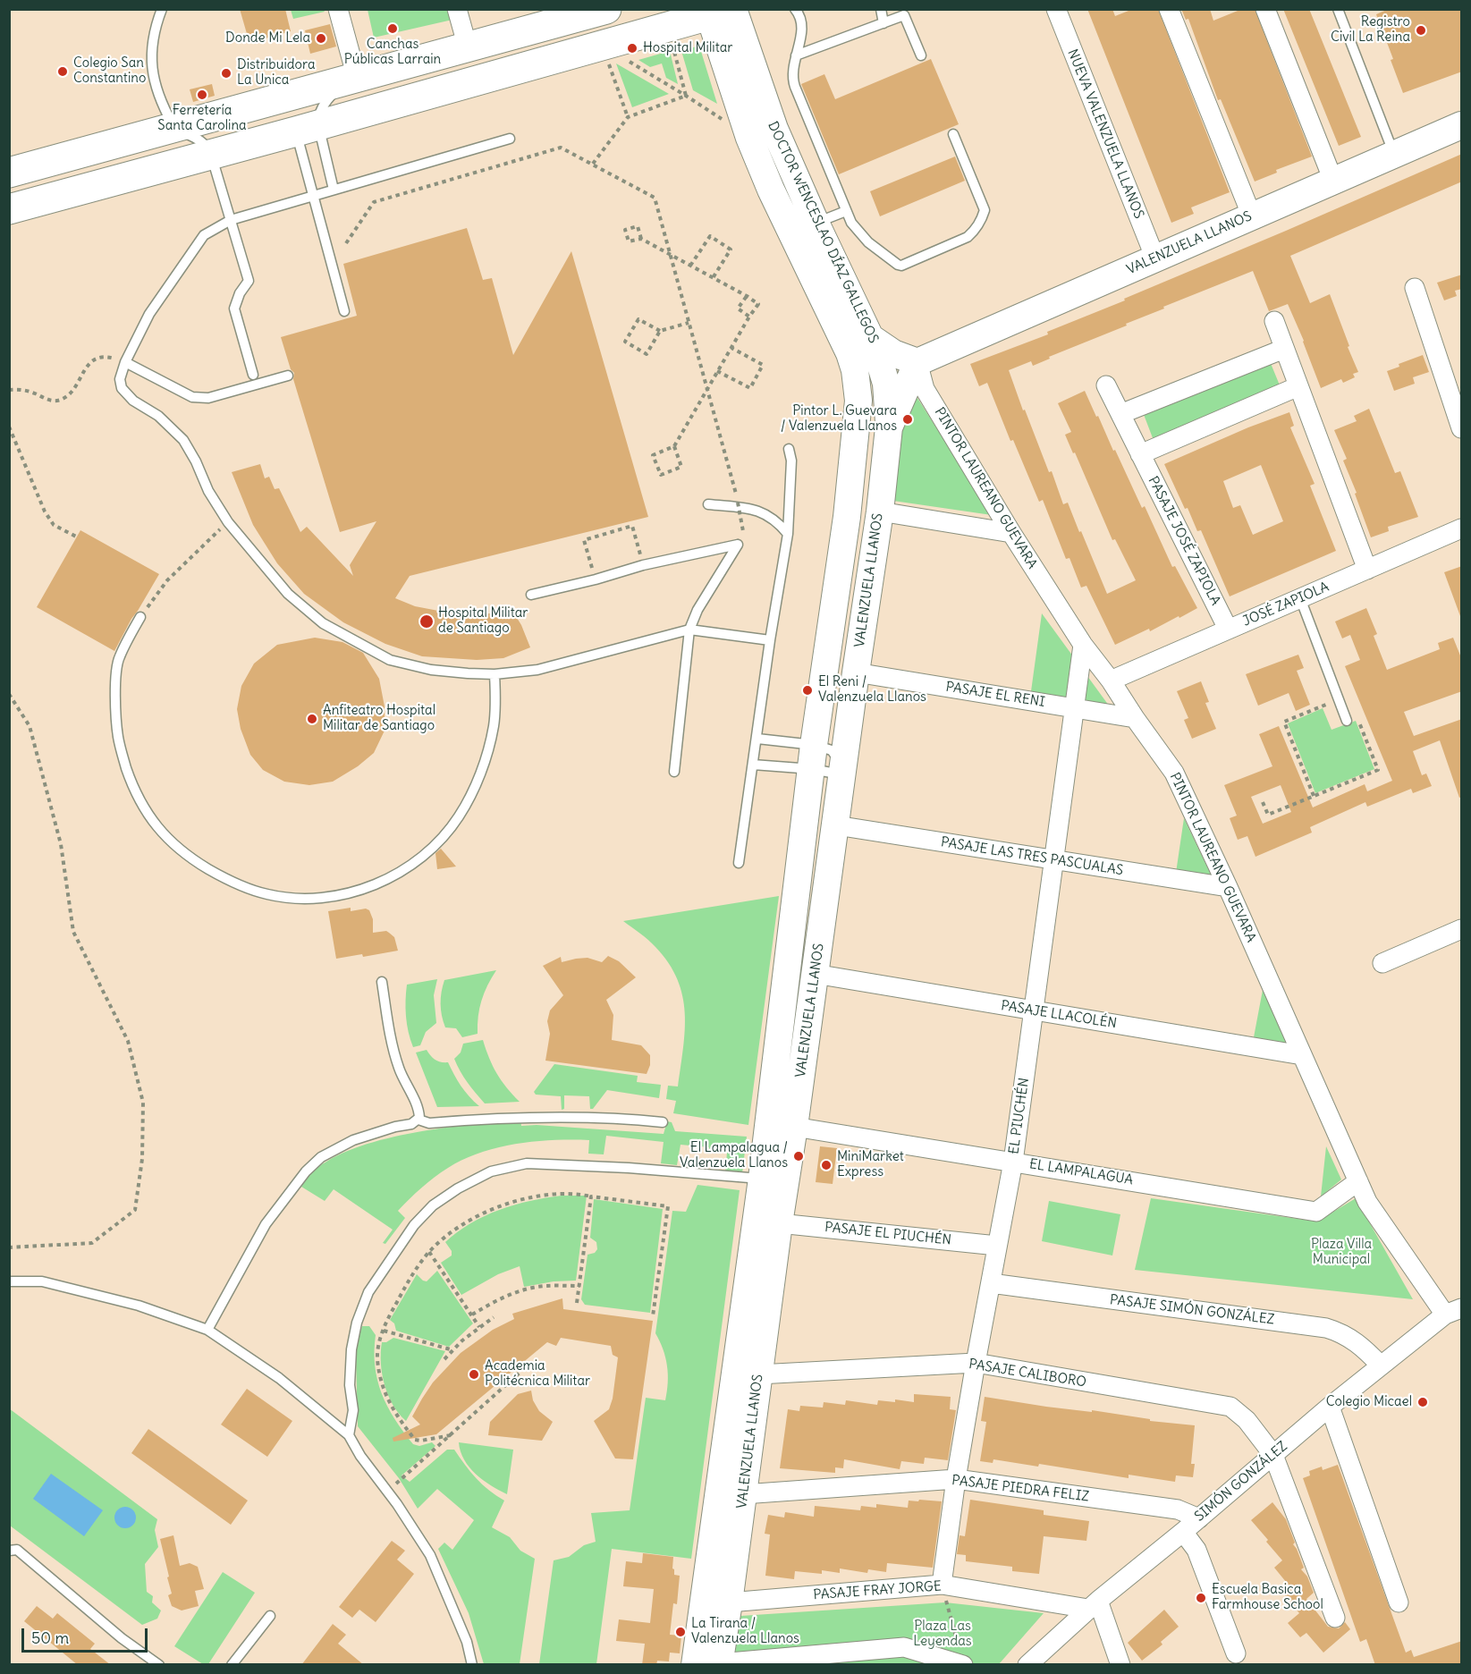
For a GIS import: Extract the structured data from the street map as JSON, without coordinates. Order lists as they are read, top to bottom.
{
  "streets": {
    "main road": ["DOCTOR WENCESLAO DÍAZ GALLEGOS", "VALENZUELA LLANOS"],
    "street": [
      "NUEVA VALENZUELA LLANOS",
      "PINTOR LAUREANO GUEVARA",
      "PASAJE JOSÉ ZAPIOLA",
      "JOSÉ ZAPIOLA",
      "PASAJE EL RENI",
      "PASAJE LAS TRES PASCUALAS",
      "PASAJE LLACOLÉN",
      "EL PIUCHÉN",
      "EL LAMPALAGUA",
      "PASAJE EL PIUCHÉN",
      "PASAJE SIMÓN GONZÁLEZ",
      "PASAJE CALIBORO",
      "SIMÓN GONZÁLEZ",
      "PASAJE PIEDRA FELIZ",
      "PASAJE FRAY JORGE"
    ]
  },
  "crossings": [
    ["NUEVA VALENZUELA LLANOS", "VALENZUELA LLANOS"],
    ["DOCTOR WENCESLAO DÍAZ GALLEGOS", "VALENZUELA LLANOS"],
    ["VALENZUELA LLANOS", "PINTOR LAUREANO GUEVARA"],
    ["VALENZUELA LLANOS", "PASAJE EL RENI"],
    ["VALENZUELA LLANOS", "PASAJE LAS TRES PASCUALAS"],
    ["VALENZUELA LLANOS", "PASAJE LLACOLÉN"],
    ["VALENZUELA LLANOS", "EL LAMPALAGUA"],
    ["VALENZUELA LLANOS", "PASAJE EL PIUCHÉN"],
    ["VALENZUELA LLANOS", "PASAJE CALIBORO"],
    ["VALENZUELA LLANOS", "PASAJE PIEDRA FELIZ"],
    ["VALENZUELA LLANOS", "PASAJE FRAY JORGE"],
    ["PINTOR LAUREANO GUEVARA", "JOSÉ ZAPIOLA"],
    ["PINTOR LAUREANO GUEVARA", "PASAJE EL RENI"],
    ["PINTOR LAUREANO GUEVARA", "PASAJE LAS TRES PASCUALAS"],
    ["PINTOR LAUREANO GUEVARA", "PASAJE LLACOLÉN"],
    ["PINTOR LAUREANO GUEVARA", "EL PIUCHÉN"],
    ["PINTOR LAUREANO GUEVARA", "EL LAMPALAGUA"],
    ["PINTOR LAUREANO GUEVARA", "SIMÓN GONZÁLEZ"],
    ["PASAJE JOSÉ ZAPIOLA", "JOSÉ ZAPIOLA"],
    ["PASAJE EL RENI", "EL PIUCHÉN"],
    ["PASAJE LAS TRES PASCUALAS", "EL PIUCHÉN"],
    ["PASAJE LLACOLÉN", "EL PIUCHÉN"],
    ["EL PIUCHÉN", "EL LAMPALAGUA"],
    ["EL PIUCHÉN", "PASAJE EL PIUCHÉN"],
    ["EL PIUCHÉN", "PASAJE SIMÓN GONZÁLEZ"],
    ["EL PIUCHÉN", "PASAJE CALIBORO"],
    ["EL PIUCHÉN", "PASAJE PIEDRA FELIZ"],
    ["EL PIUCHÉN", "PASAJE FRAY JORGE"],
    ["PASAJE SIMÓN GONZÁLEZ", "SIMÓN GONZÁLEZ"],
    ["PASAJE CALIBORO", "SIMÓN GONZÁLEZ"],
    ["SIMÓN GONZÁLEZ", "PASAJE PIEDRA FELIZ"],
    ["SIMÓN GONZÁLEZ", "PASAJE FRAY JORGE"]
  ],
  "parks": ["Plaza Villa Municipal", "Plaza Las Leyendas"],
  "places": [
    "Canchas Públicas Larrain",
    "Registro Civil La Reina",
    "Donde Mi Lela",
    "Hospital Militar",
    "Colegio San Constantino",
    "Distribuidora La Unica",
    "Ferretería Santa Carolina",
    "Pintor L. Guevara / Valenzuela Llanos",
    "Hospital Militar de Santiago",
    "El Reni / Valenzuela Llanos",
    "Anfiteatro Hospital Militar de Santiago",
    "El Lampalagua / Valenzuela Llanos",
    "MiniMarket Express",
    "Academia Politécnica Militar",
    "Colegio Micael",
    "Escuela Basica Farmhouse School",
    "La Tirana / Valenzuela Llanos"
  ],
  "scale_bar": "50 m"
}
